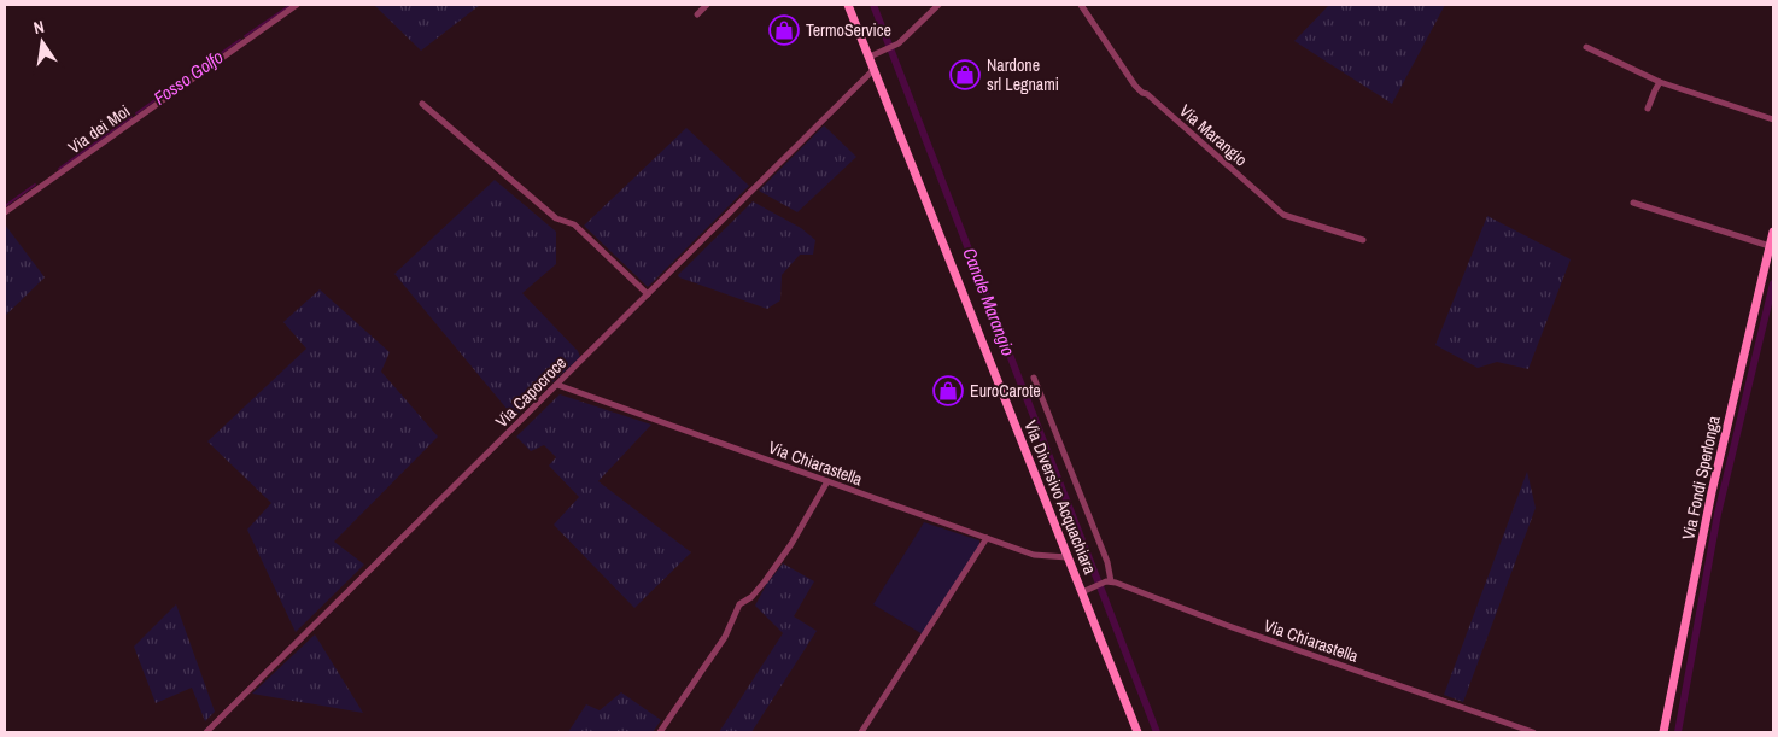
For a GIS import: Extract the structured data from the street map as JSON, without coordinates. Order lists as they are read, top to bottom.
{
  "streets": {
    "main road": ["Via Fondi Sperlonga", "Via Diversivo Acquachiara"],
    "street": [
      "Via dei Moi",
      "Via Marangio",
      "Via Capocroce",
      "Via Chiarastella"
    ]
  },
  "crossings": [
    ["Via Capocroce", "Via Chiarastella"],
    ["Via Capocroce", "Via Diversivo Acquachiara"],
    ["Via Chiarastella", "Via Diversivo Acquachiara"]
  ],
  "water": ["Fosso Golfo", "Canale Marangio"],
  "places": {
    "shop": ["TermoService", "Nardone srl Legnami", "EuroCarote"]
  },
  "north": "top"
}
